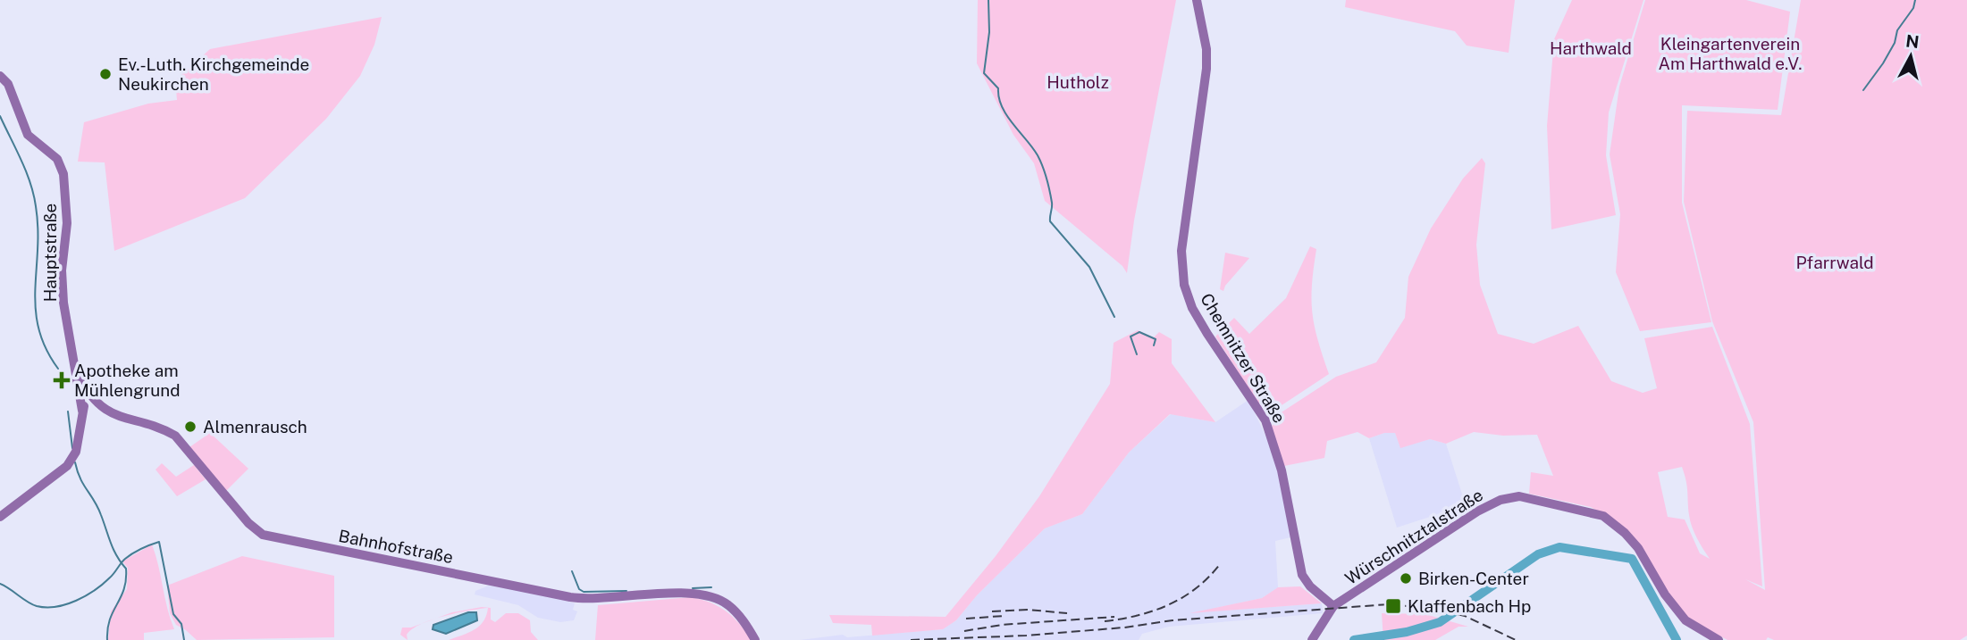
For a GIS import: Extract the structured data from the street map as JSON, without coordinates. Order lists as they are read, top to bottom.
{
  "streets": {
    "main road": [
      "Hauptstraße",
      "Chemnitzer Straße",
      "Würschnitztalstraße",
      "Bahnhofstraße"
    ]
  },
  "crossings": [
    ["Hauptstraße", "Bahnhofstraße"],
    ["Chemnitzer Straße", "Würschnitztalstraße"]
  ],
  "parks": [
    "Kleingartenverein Am Harthwald e.V.",
    "Harthwald",
    "Hutholz",
    "Pfarrwald"
  ],
  "places": {
    "other": ["Ev.-Luth. Kirchgemeinde Neukirchen", "Almenrausch", "Birken-Center"],
    "health": ["Apotheke am Mühlengrund"],
    "transit": ["Klaffenbach Hp"]
  },
  "north": "top"
}
